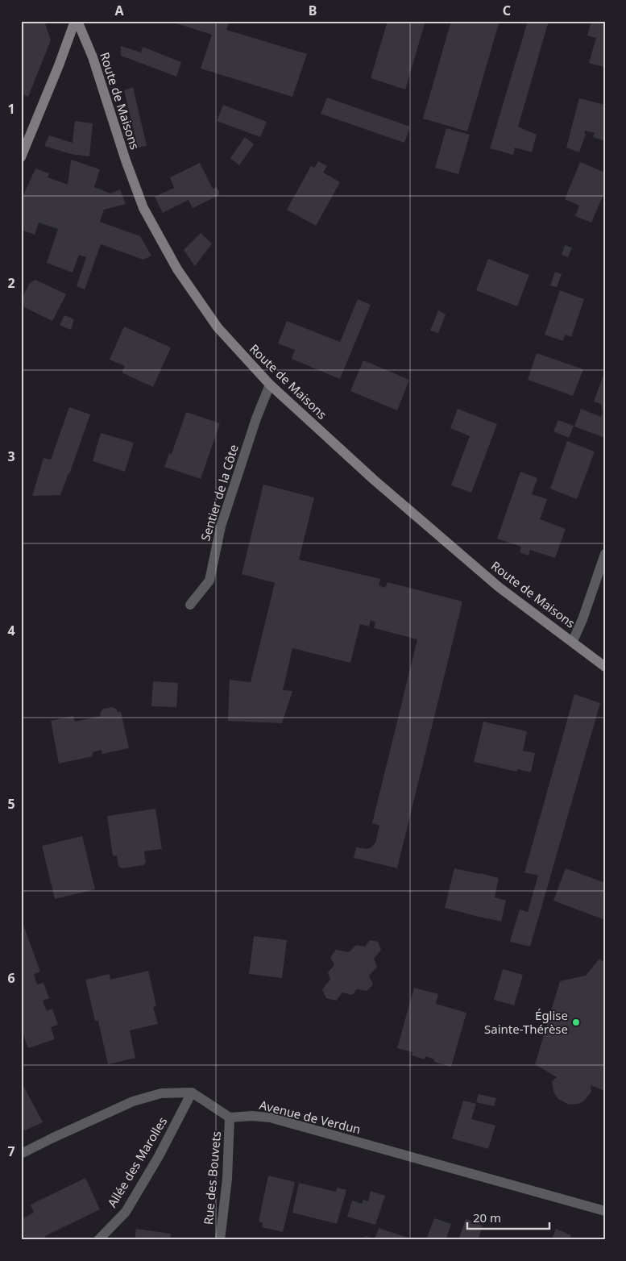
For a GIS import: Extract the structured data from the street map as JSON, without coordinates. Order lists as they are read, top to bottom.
{
  "streets": {
    "street": [
      "Route de Maisons",
      "Sentier de la Côte",
      "Avenue de Verdun",
      "Allée des Marolles",
      "Rue des Bouvets"
    ]
  },
  "crossings": [
    ["Route de Maisons", "Sentier de la Côte"],
    ["Avenue de Verdun", "Rue des Bouvets"]
  ],
  "places": ["Église Sainte-Thérèse"],
  "scale_bar": "20 m",
  "grid": {
    "columns": ["A", "B", "C"],
    "rows": [
      "1",
      "2",
      "3",
      "4",
      "5",
      "6",
      "7"
    ]
  }
}
